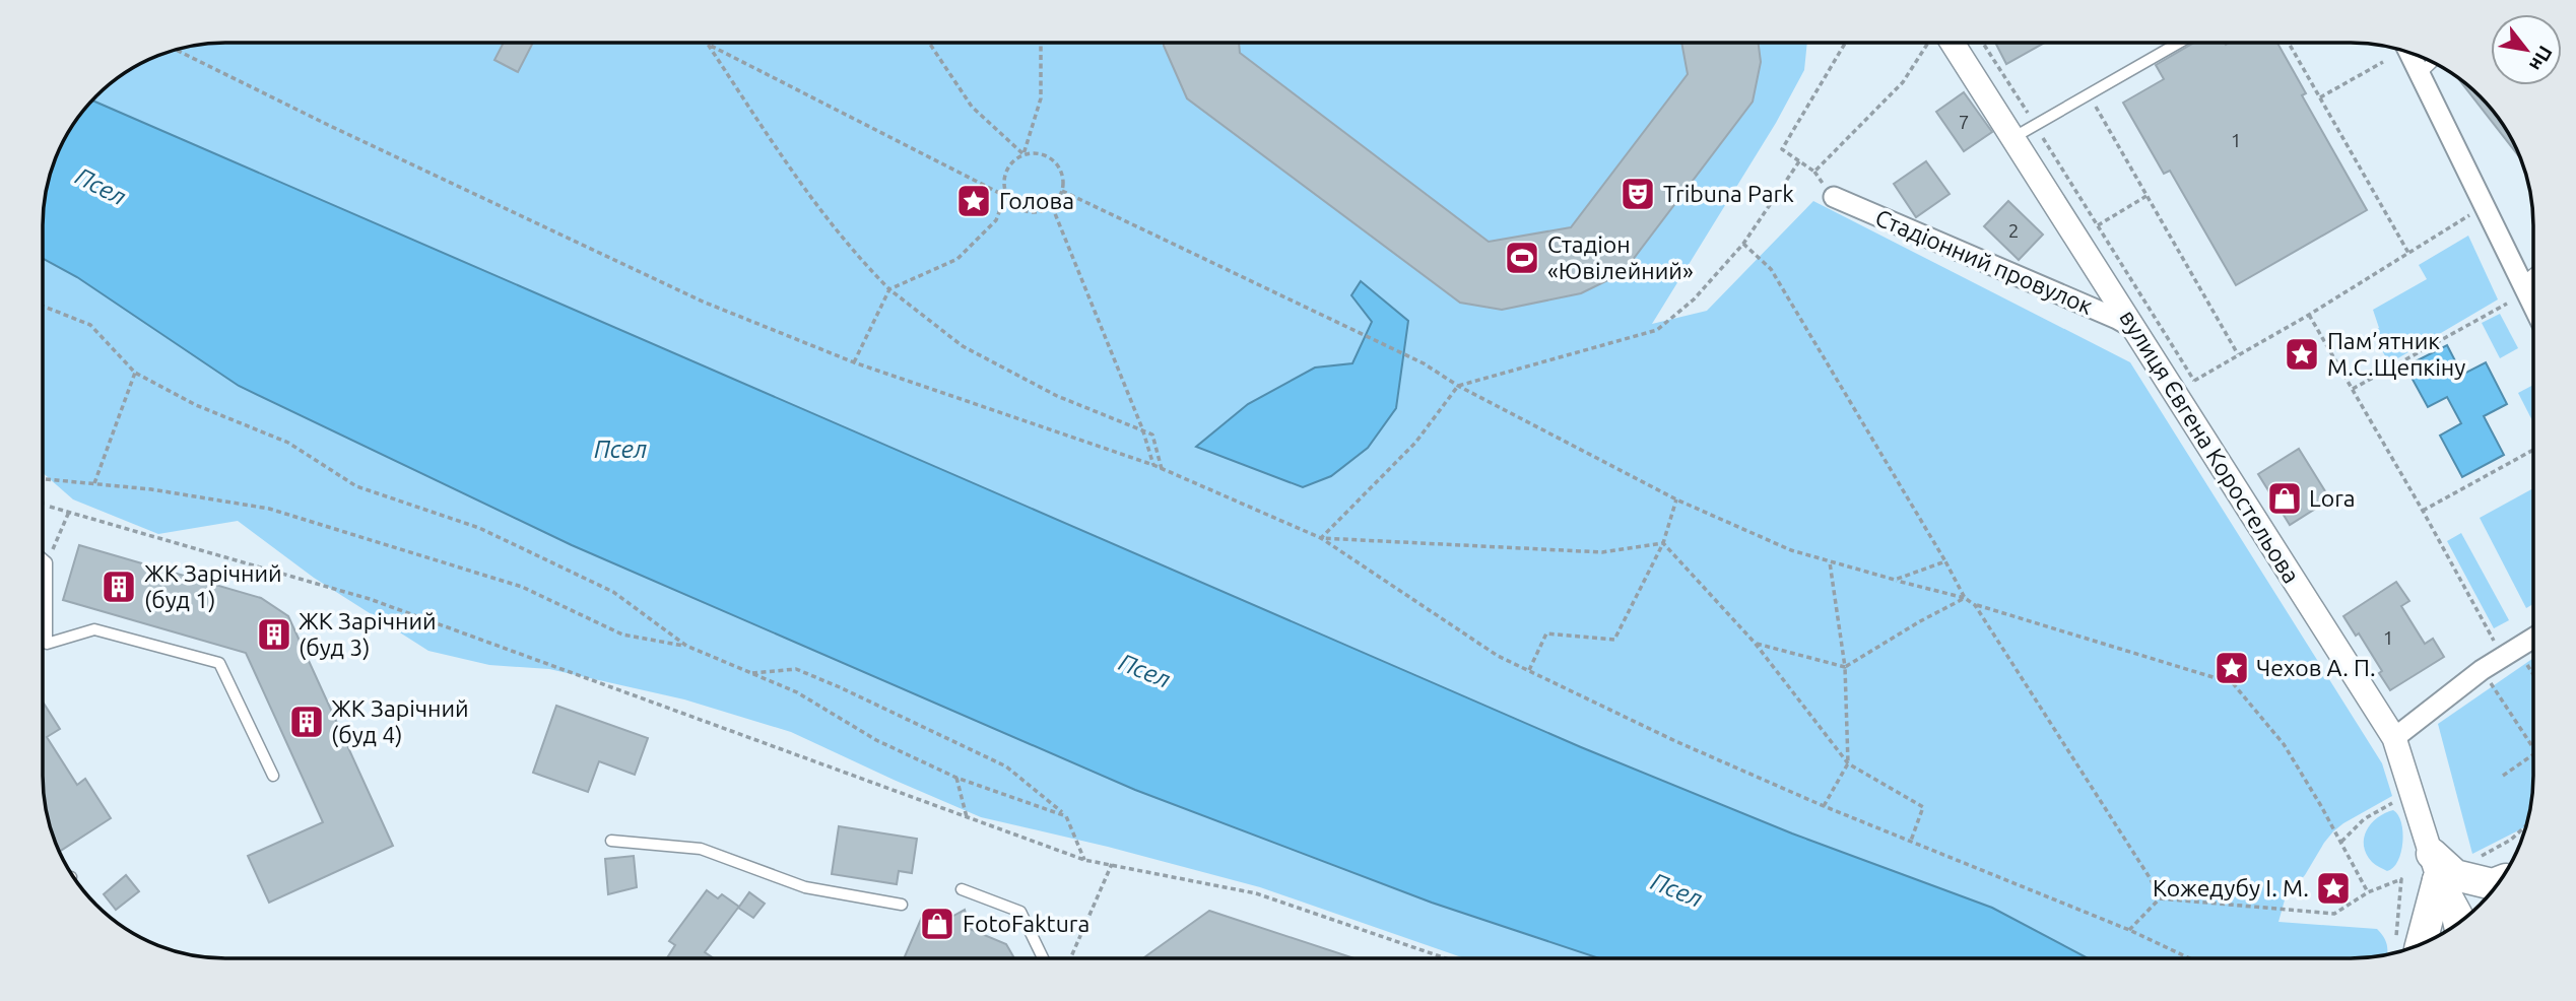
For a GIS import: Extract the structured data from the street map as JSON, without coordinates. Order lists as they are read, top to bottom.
{
  "streets": {
    "street": ["Стадіонний провулок", "вулиця Євгена Коростельова"]
  },
  "crossings": [
    ["Стадіонний провулок", "вулиця Євгена Коростельова"]
  ],
  "water": ["Псел"],
  "places": {
    "theatre": ["Tribuna Park"],
    "place": [
      "Голова",
      "Пам’ятник М.С.Щепкіну",
      "Чехов А. П.",
      "Кожедубу І. М."
    ],
    "sports": ["Стадіон «Ювілейний»"],
    "shop": ["Lora", "FotoFaktura"],
    "building": ["ЖК Зарічний (буд 1)", "ЖК Зарічний (буд 3)", "ЖК Зарічний (буд 4)"]
  },
  "house_numbers": [
    "7",
    "1",
    "2",
    "1"
  ],
  "north": "bottom right"
}
